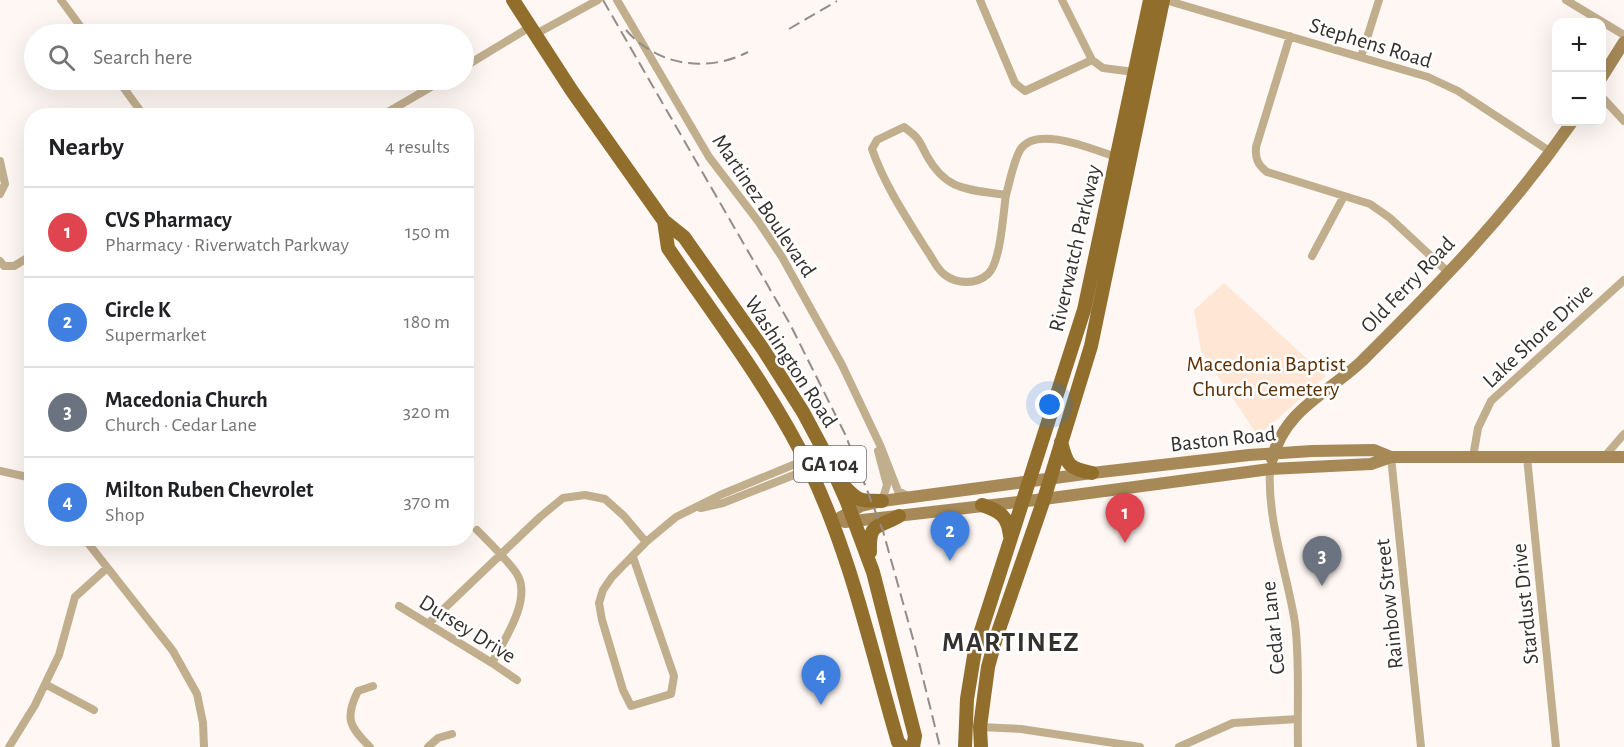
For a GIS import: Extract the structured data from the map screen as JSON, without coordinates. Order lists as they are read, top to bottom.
{
  "streets": {
    "main road": [
      "Riverwatch Parkway",
      "Old Ferry Road",
      "Washington Road",
      "Baston Road",
      "GA 104"
    ],
    "street": [
      "Stephens Road",
      "Martinez Boulevard",
      "Lake Shore Drive",
      "Rainbow Street",
      "Stardust Drive",
      "Dursey Drive",
      "Cedar Lane"
    ]
  },
  "crossings": [
    ["Stephens Road", "Riverwatch Parkway"],
    ["Stephens Road", "Old Ferry Road"],
    ["Martinez Boulevard", "Baston Road"],
    ["Riverwatch Parkway", "Baston Road"],
    ["Old Ferry Road", "Baston Road"],
    ["Old Ferry Road", "Cedar Lane"],
    ["Lake Shore Drive", "Baston Road"],
    ["Washington Road", "Baston Road"],
    ["Baston Road", "Rainbow Street"],
    ["Baston Road", "Stardust Drive"]
  ],
  "districts": ["MARTINEZ"],
  "parks": ["Macedonia Baptist Church Cemetery"],
  "page": {
    "map_buttons": ["+", "−"],
    "search": "Search here",
    "heading": ["Nearby", "4 results"],
    "list": [
      {
        "mark": "1",
        "name": "CVS Pharmacy",
        "note": "Pharmacy · Riverwatch Parkway",
        "value": "150 m"
      },
      {
        "mark": "2",
        "name": "Circle K",
        "note": "Supermarket",
        "value": "180 m"
      },
      {
        "mark": "3",
        "name": "Macedonia Church",
        "note": "Church · Cedar Lane",
        "value": "320 m"
      },
      {
        "mark": "4",
        "name": "Milton Ruben Chevrolet",
        "note": "Shop",
        "value": "370 m"
      }
    ],
    "pins": [
      "1",
      "2",
      "3",
      "4"
    ]
  }
}
